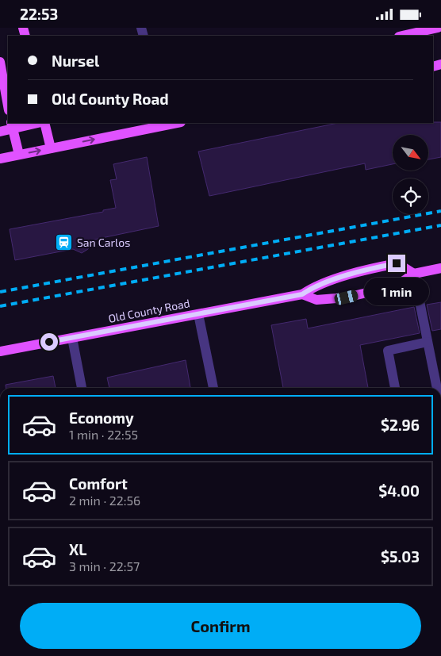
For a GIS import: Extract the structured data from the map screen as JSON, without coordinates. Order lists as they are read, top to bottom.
{
  "streets": {
    "main road": ["Old County Road"]
  },
  "places": {
    "station": ["San Carlos"]
  },
  "north": "bottom right",
  "page": {
    "status": "22:53",
    "banner": ["Nursel", "Old County Road"],
    "bubble": "1 min",
    "list": [
      {
        "name": "Economy",
        "note": "1 min · 22:55",
        "value": "$2.96"
      },
      {
        "name": "Comfort",
        "note": "2 min · 22:56",
        "value": "$4.00"
      },
      {
        "name": "XL",
        "note": "3 min · 22:57",
        "value": "$5.03"
      }
    ],
    "buttons": "Confirm"
  }
}
